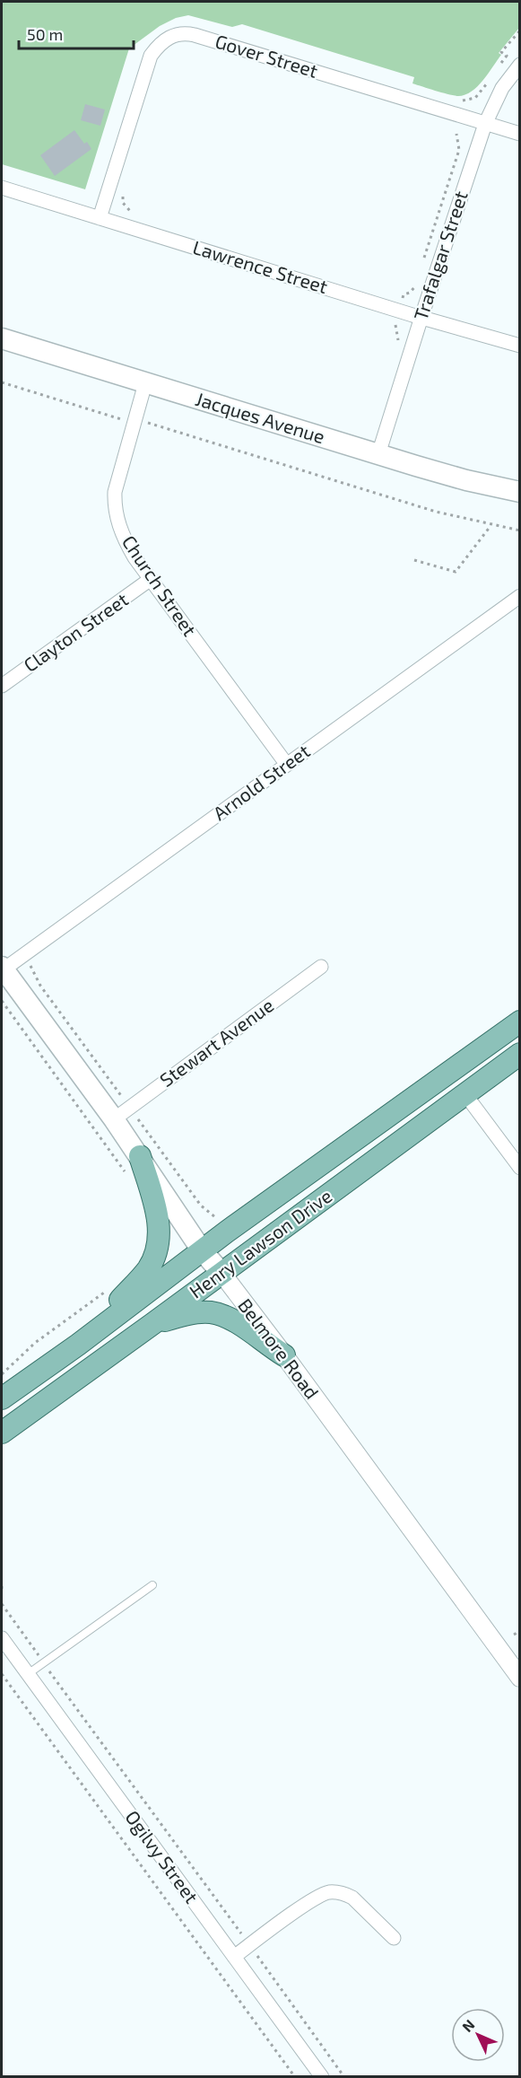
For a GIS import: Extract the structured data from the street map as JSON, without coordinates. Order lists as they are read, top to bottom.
{
  "streets": {
    "main road": ["Jacques Avenue", "Henry Lawson Drive", "Belmore Road"],
    "street": [
      "Gover Street",
      "Trafalgar Street",
      "Lawrence Street",
      "Church Street",
      "Clayton Street",
      "Arnold Street",
      "Stewart Avenue",
      "Ogilvy Street"
    ]
  },
  "crossings": [
    ["Gover Street", "Trafalgar Street"],
    ["Gover Street", "Lawrence Street"],
    ["Trafalgar Street", "Lawrence Street"],
    ["Trafalgar Street", "Jacques Avenue"],
    ["Jacques Avenue", "Church Street"],
    ["Church Street", "Clayton Street"],
    ["Church Street", "Arnold Street"],
    ["Arnold Street", "Belmore Road"],
    ["Stewart Avenue", "Belmore Road"],
    ["Henry Lawson Drive", "Belmore Road"]
  ],
  "scale_bar": "50 m",
  "north": "top left"
}
